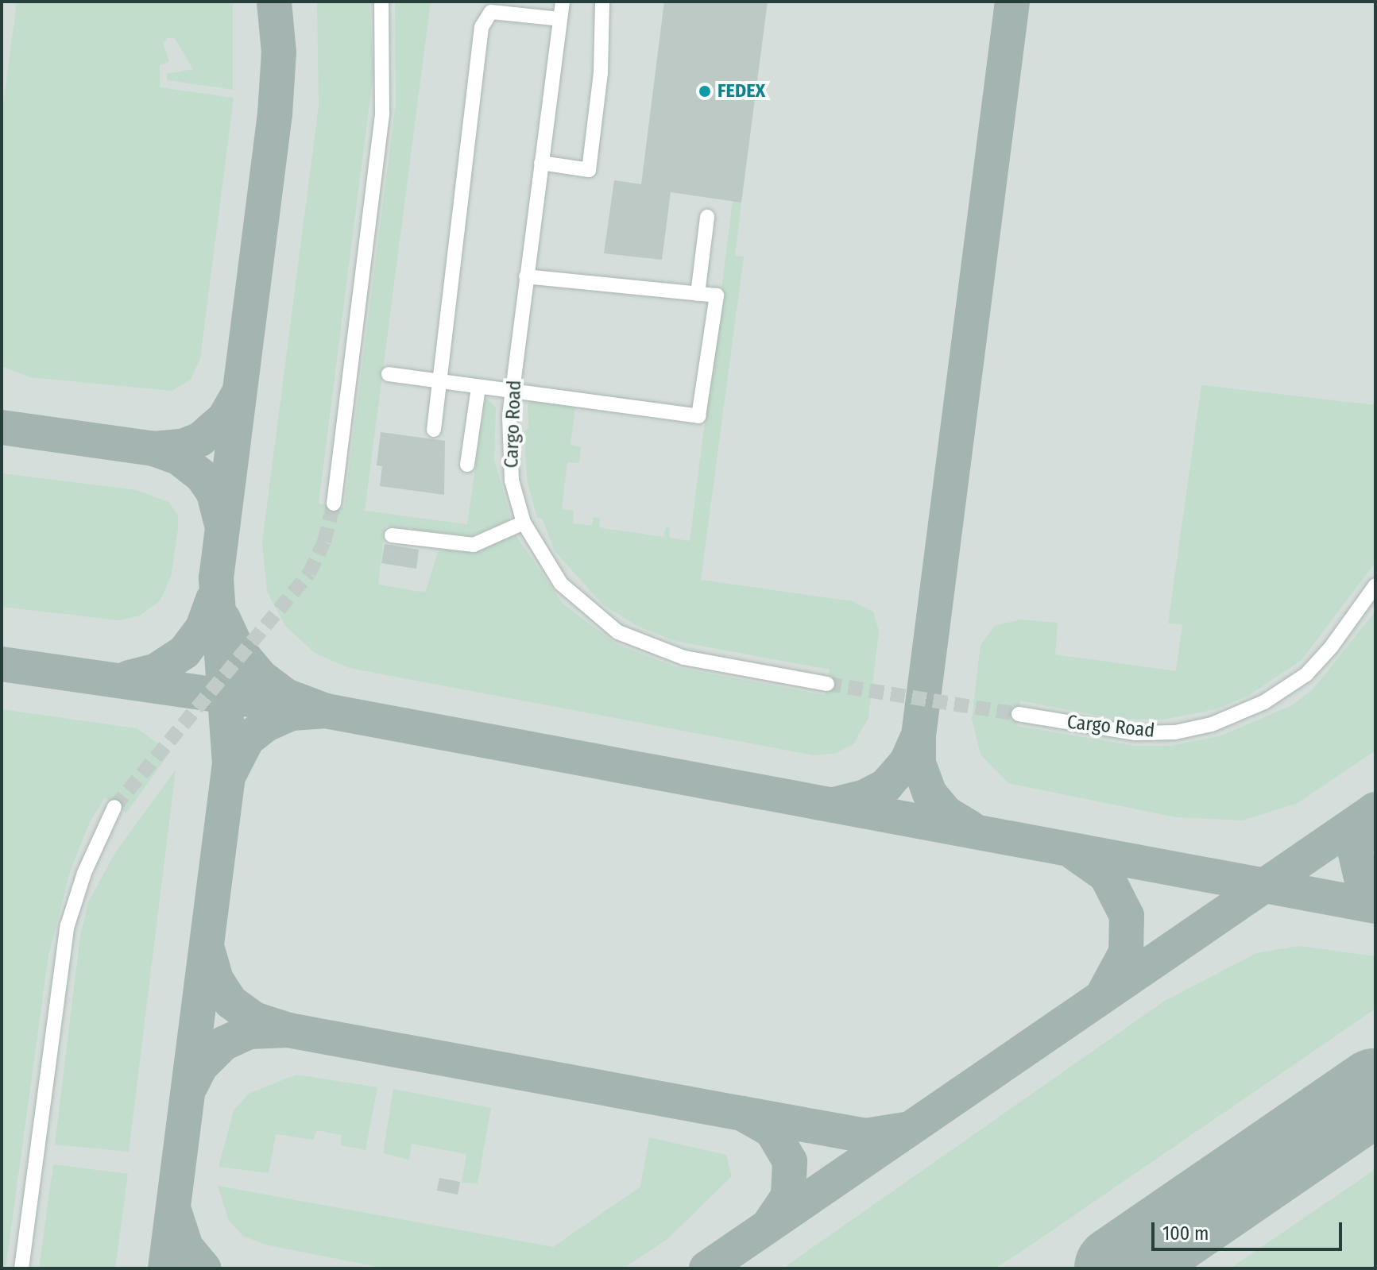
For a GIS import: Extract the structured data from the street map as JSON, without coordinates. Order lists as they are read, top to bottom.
{
  "streets": {
    "street": ["Cargo Road"]
  },
  "places": ["FEDEX"],
  "scale_bar": "100 m"
}
